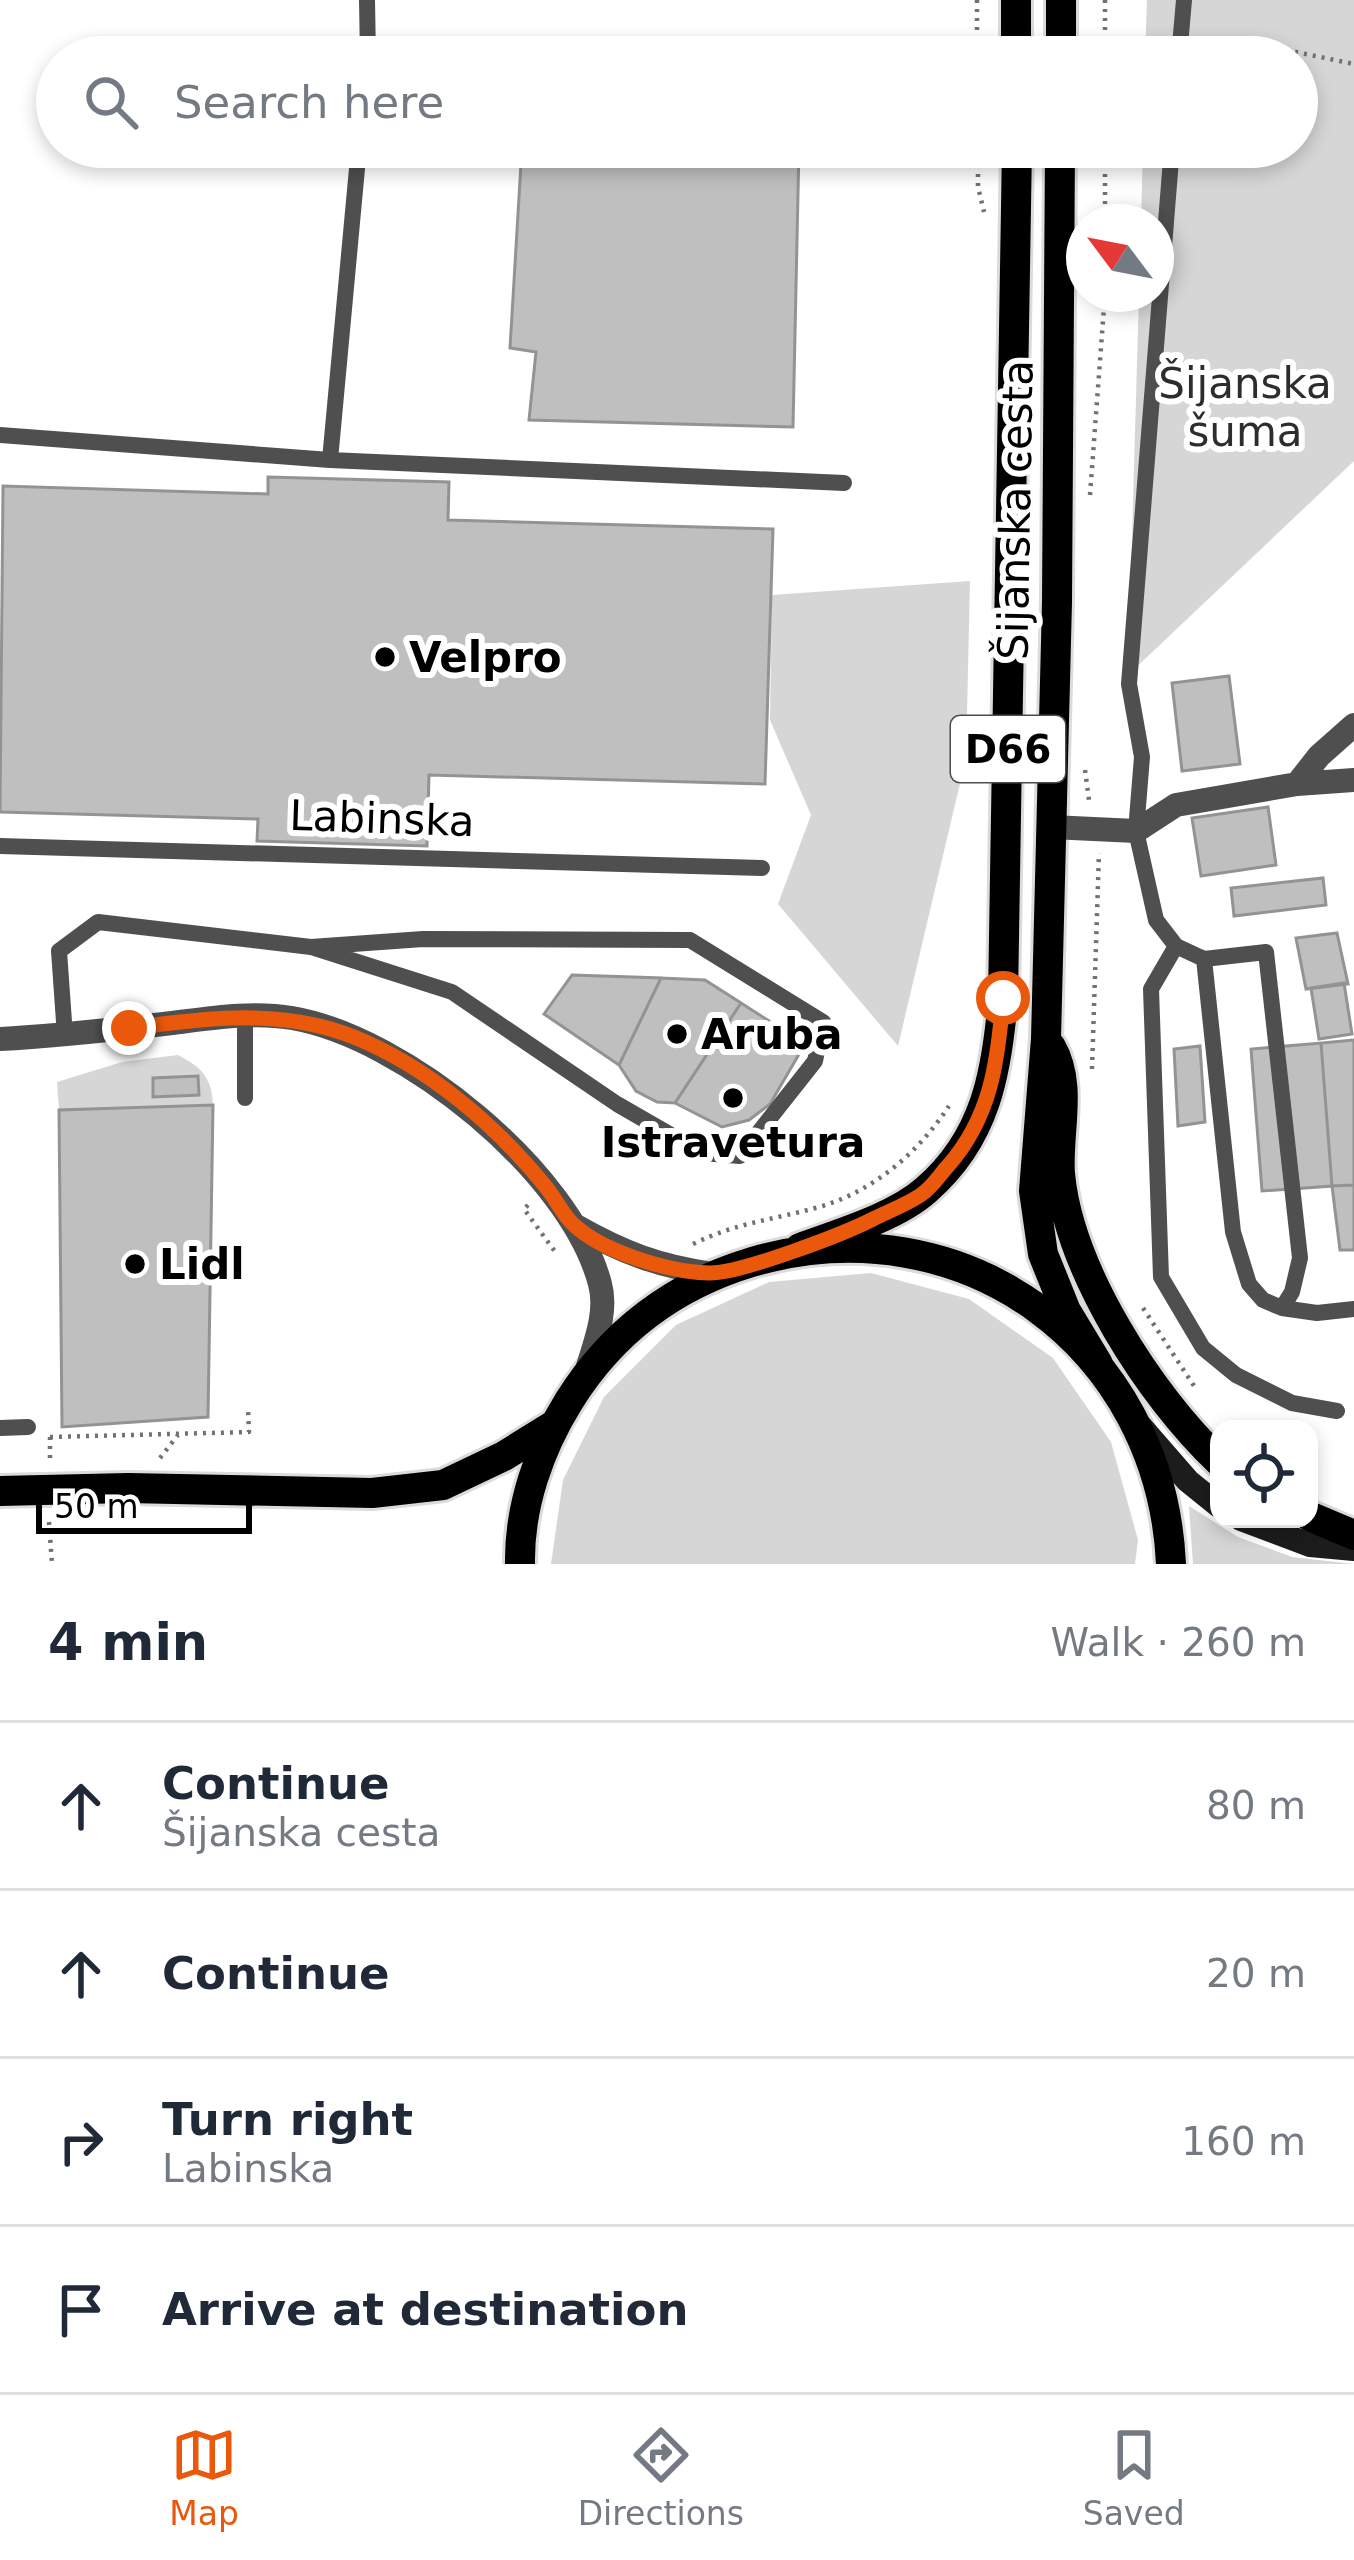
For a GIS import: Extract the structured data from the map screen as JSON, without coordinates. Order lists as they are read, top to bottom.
{
  "streets": {
    "main road": ["Šijanska cesta", "D66"],
    "lane": ["Labinska"]
  },
  "crossings": [
    ["Šijanska cesta", "D66"]
  ],
  "parks": ["Šijanska šuma"],
  "places": [
    "Velpro",
    "Aruba",
    "Istravetura",
    "Lidl"
  ],
  "scale_bar": "50 m",
  "north": "top left",
  "page": {
    "search": "Search here",
    "scale": "50 m",
    "heading": ["4 min", "Walk · 260 m"],
    "list": [
      ["Continue", "Šijanska cesta", "80 m"],
      ["Continue", "20 m"],
      ["Turn right", "Labinska", "160 m"],
      "Arrive at destination"
    ],
    "nav": ["Map", "Directions", "Saved"]
  }
}
